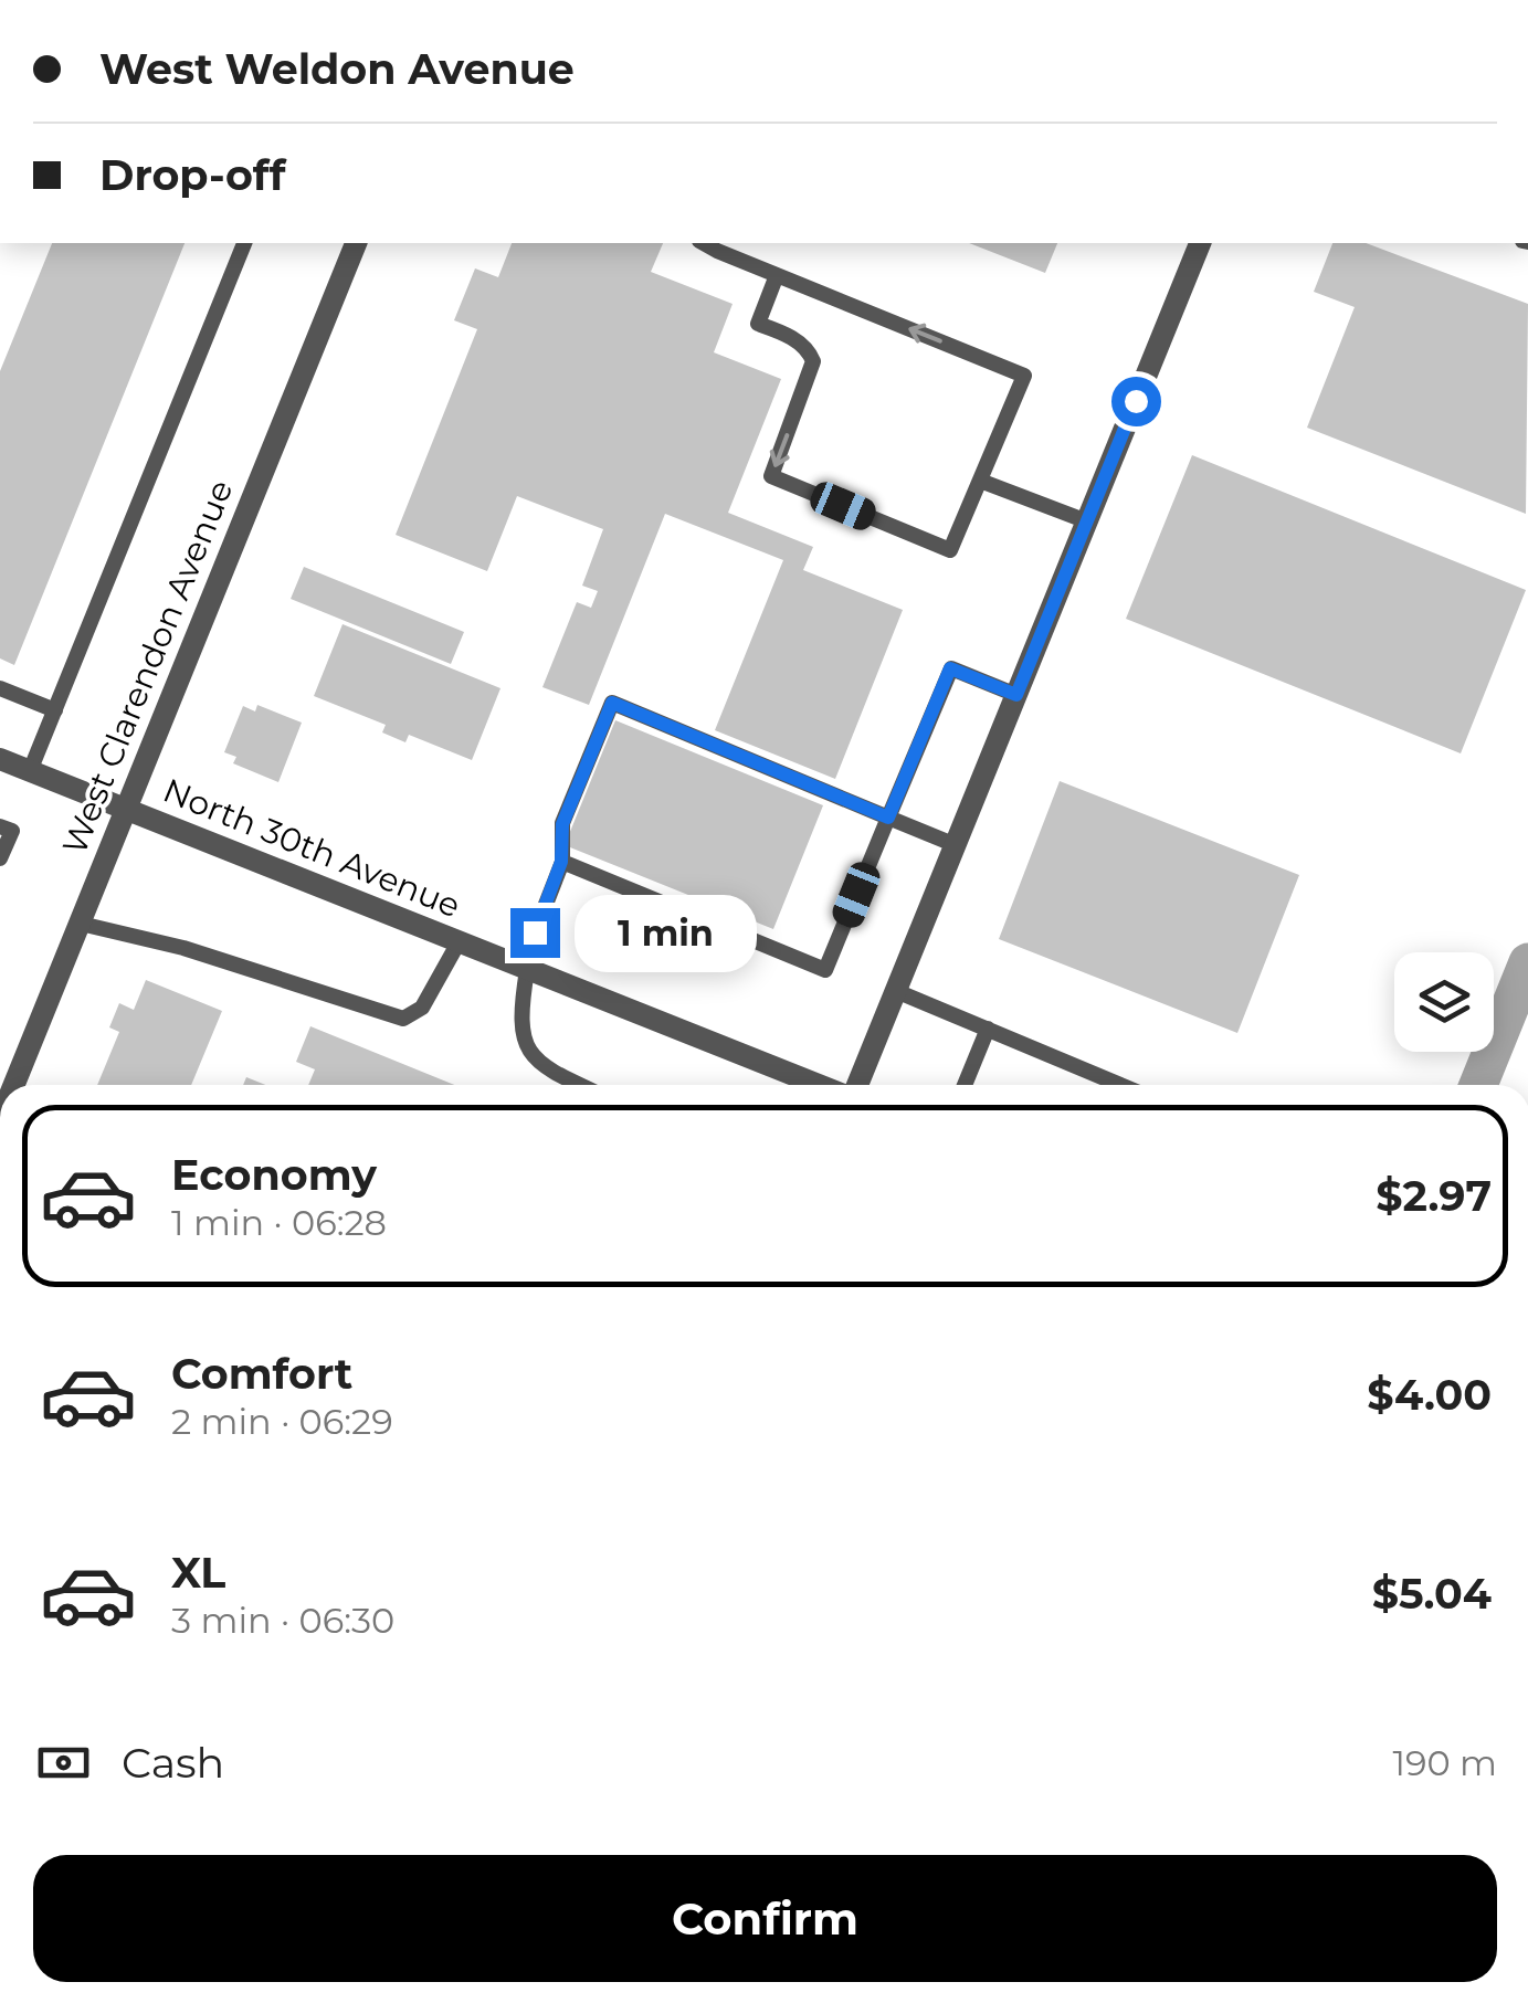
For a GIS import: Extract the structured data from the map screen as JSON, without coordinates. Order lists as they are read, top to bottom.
{
  "streets": {
    "street": ["West Clarendon Avenue", "North 30th Avenue"]
  },
  "crossings": [
    ["West Clarendon Avenue", "North 30th Avenue"]
  ],
  "page": {
    "banner": ["West Weldon Avenue", "Drop-off"],
    "bubble": "1 min",
    "list": [
      {
        "name": "Economy",
        "note": "1 min · 06:28",
        "value": "$2.97"
      },
      {
        "name": "Comfort",
        "note": "2 min · 06:29",
        "value": "$4.00"
      },
      {
        "name": "XL",
        "note": "3 min · 06:30",
        "value": "$5.04"
      }
    ],
    "pay": ["Cash", "190 m"],
    "buttons": "Confirm"
  }
}
